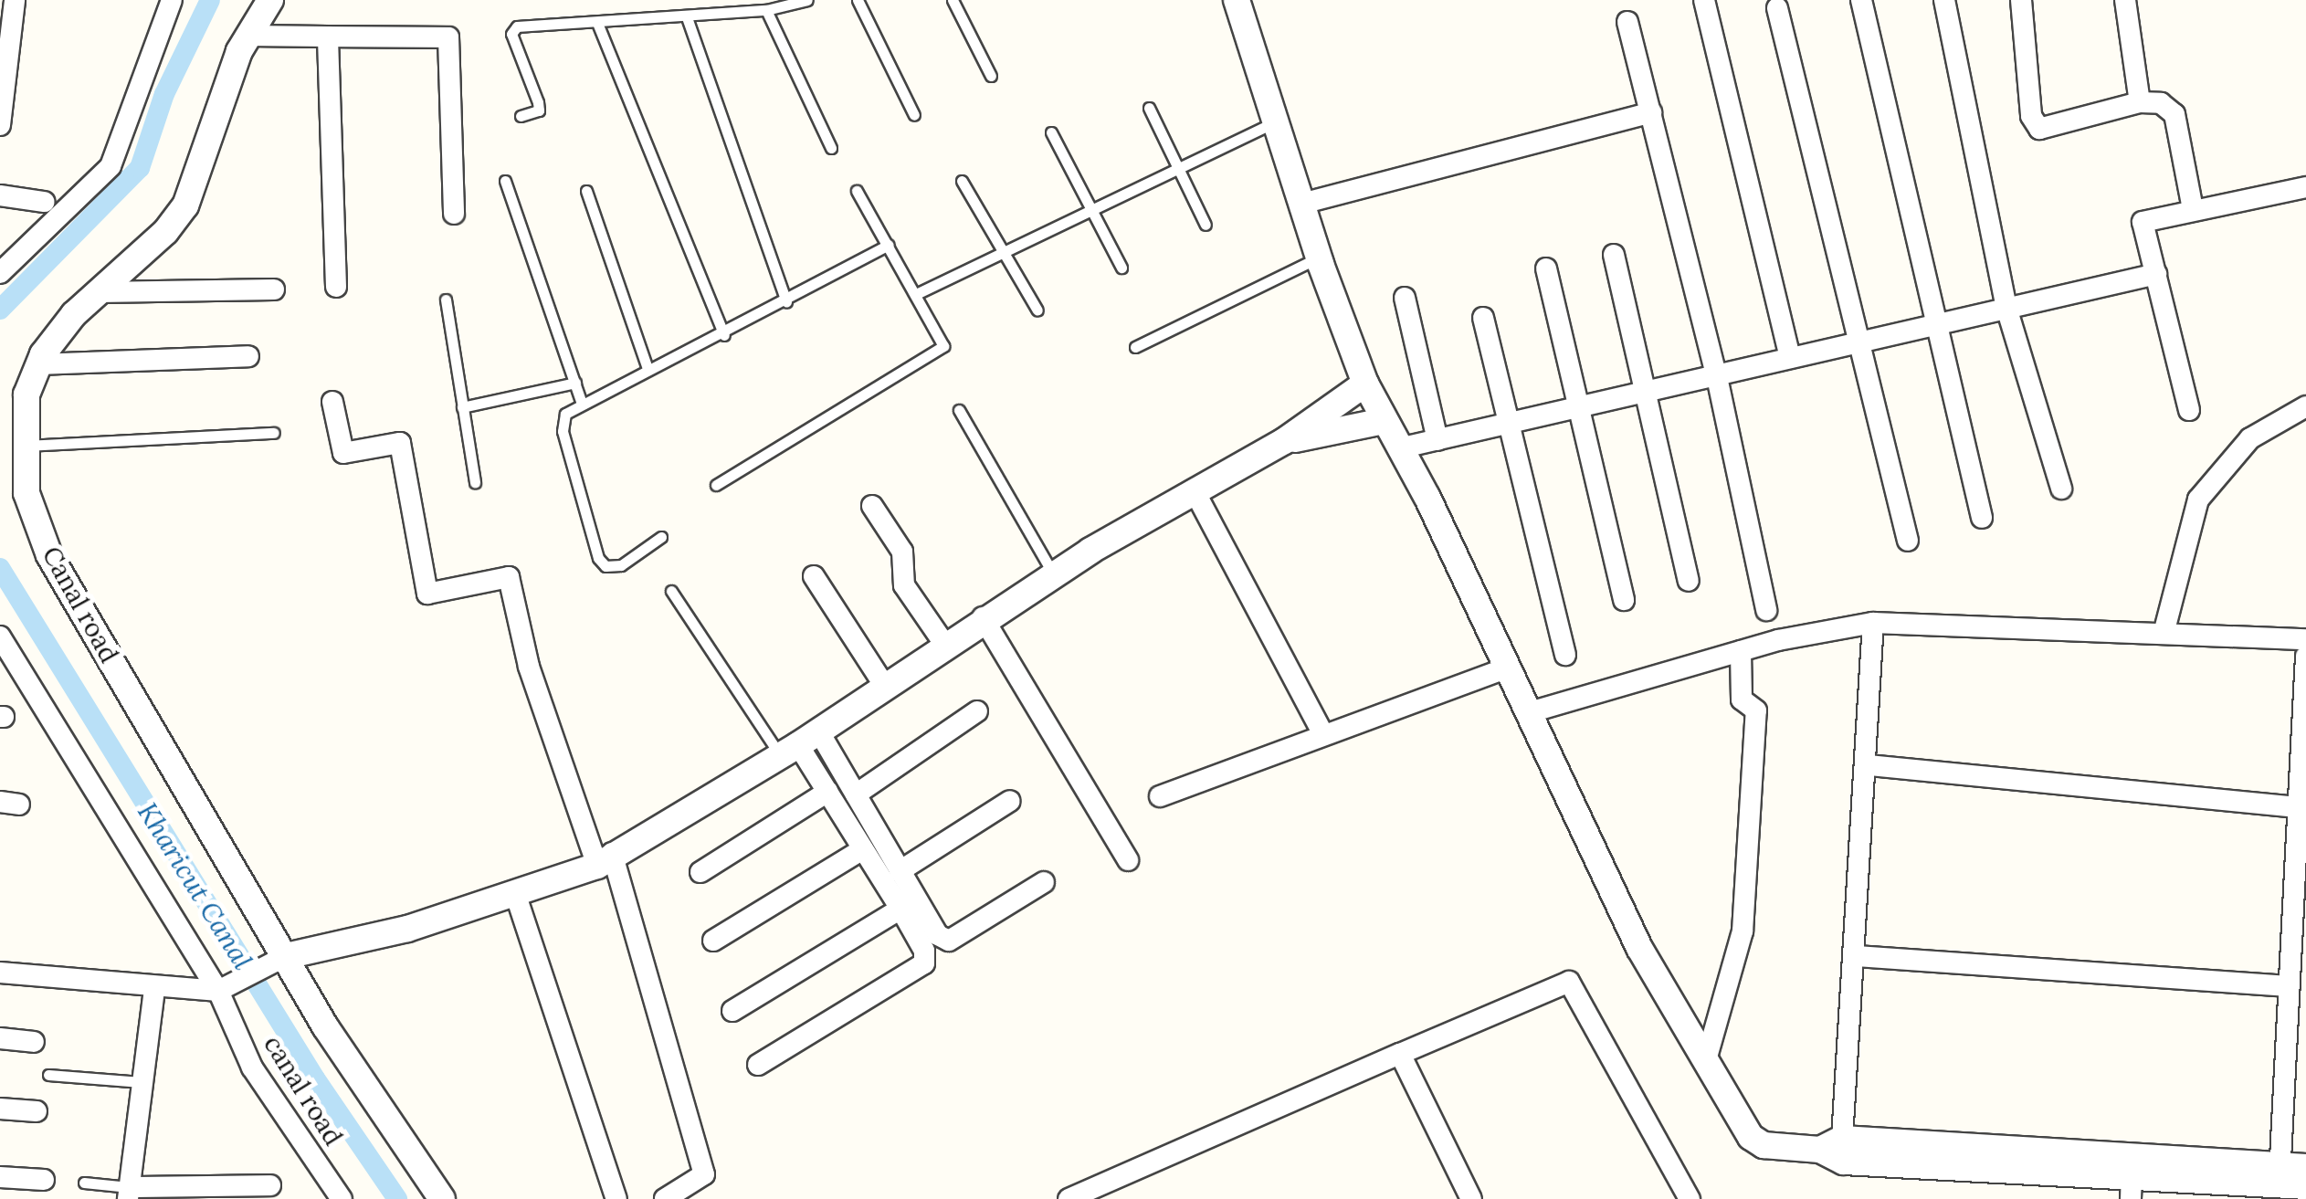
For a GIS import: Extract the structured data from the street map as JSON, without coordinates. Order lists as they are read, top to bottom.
{
  "streets": {
    "street": ["Canal road", "canal road"]
  },
  "water": ["Kharicut Canal"]
}
